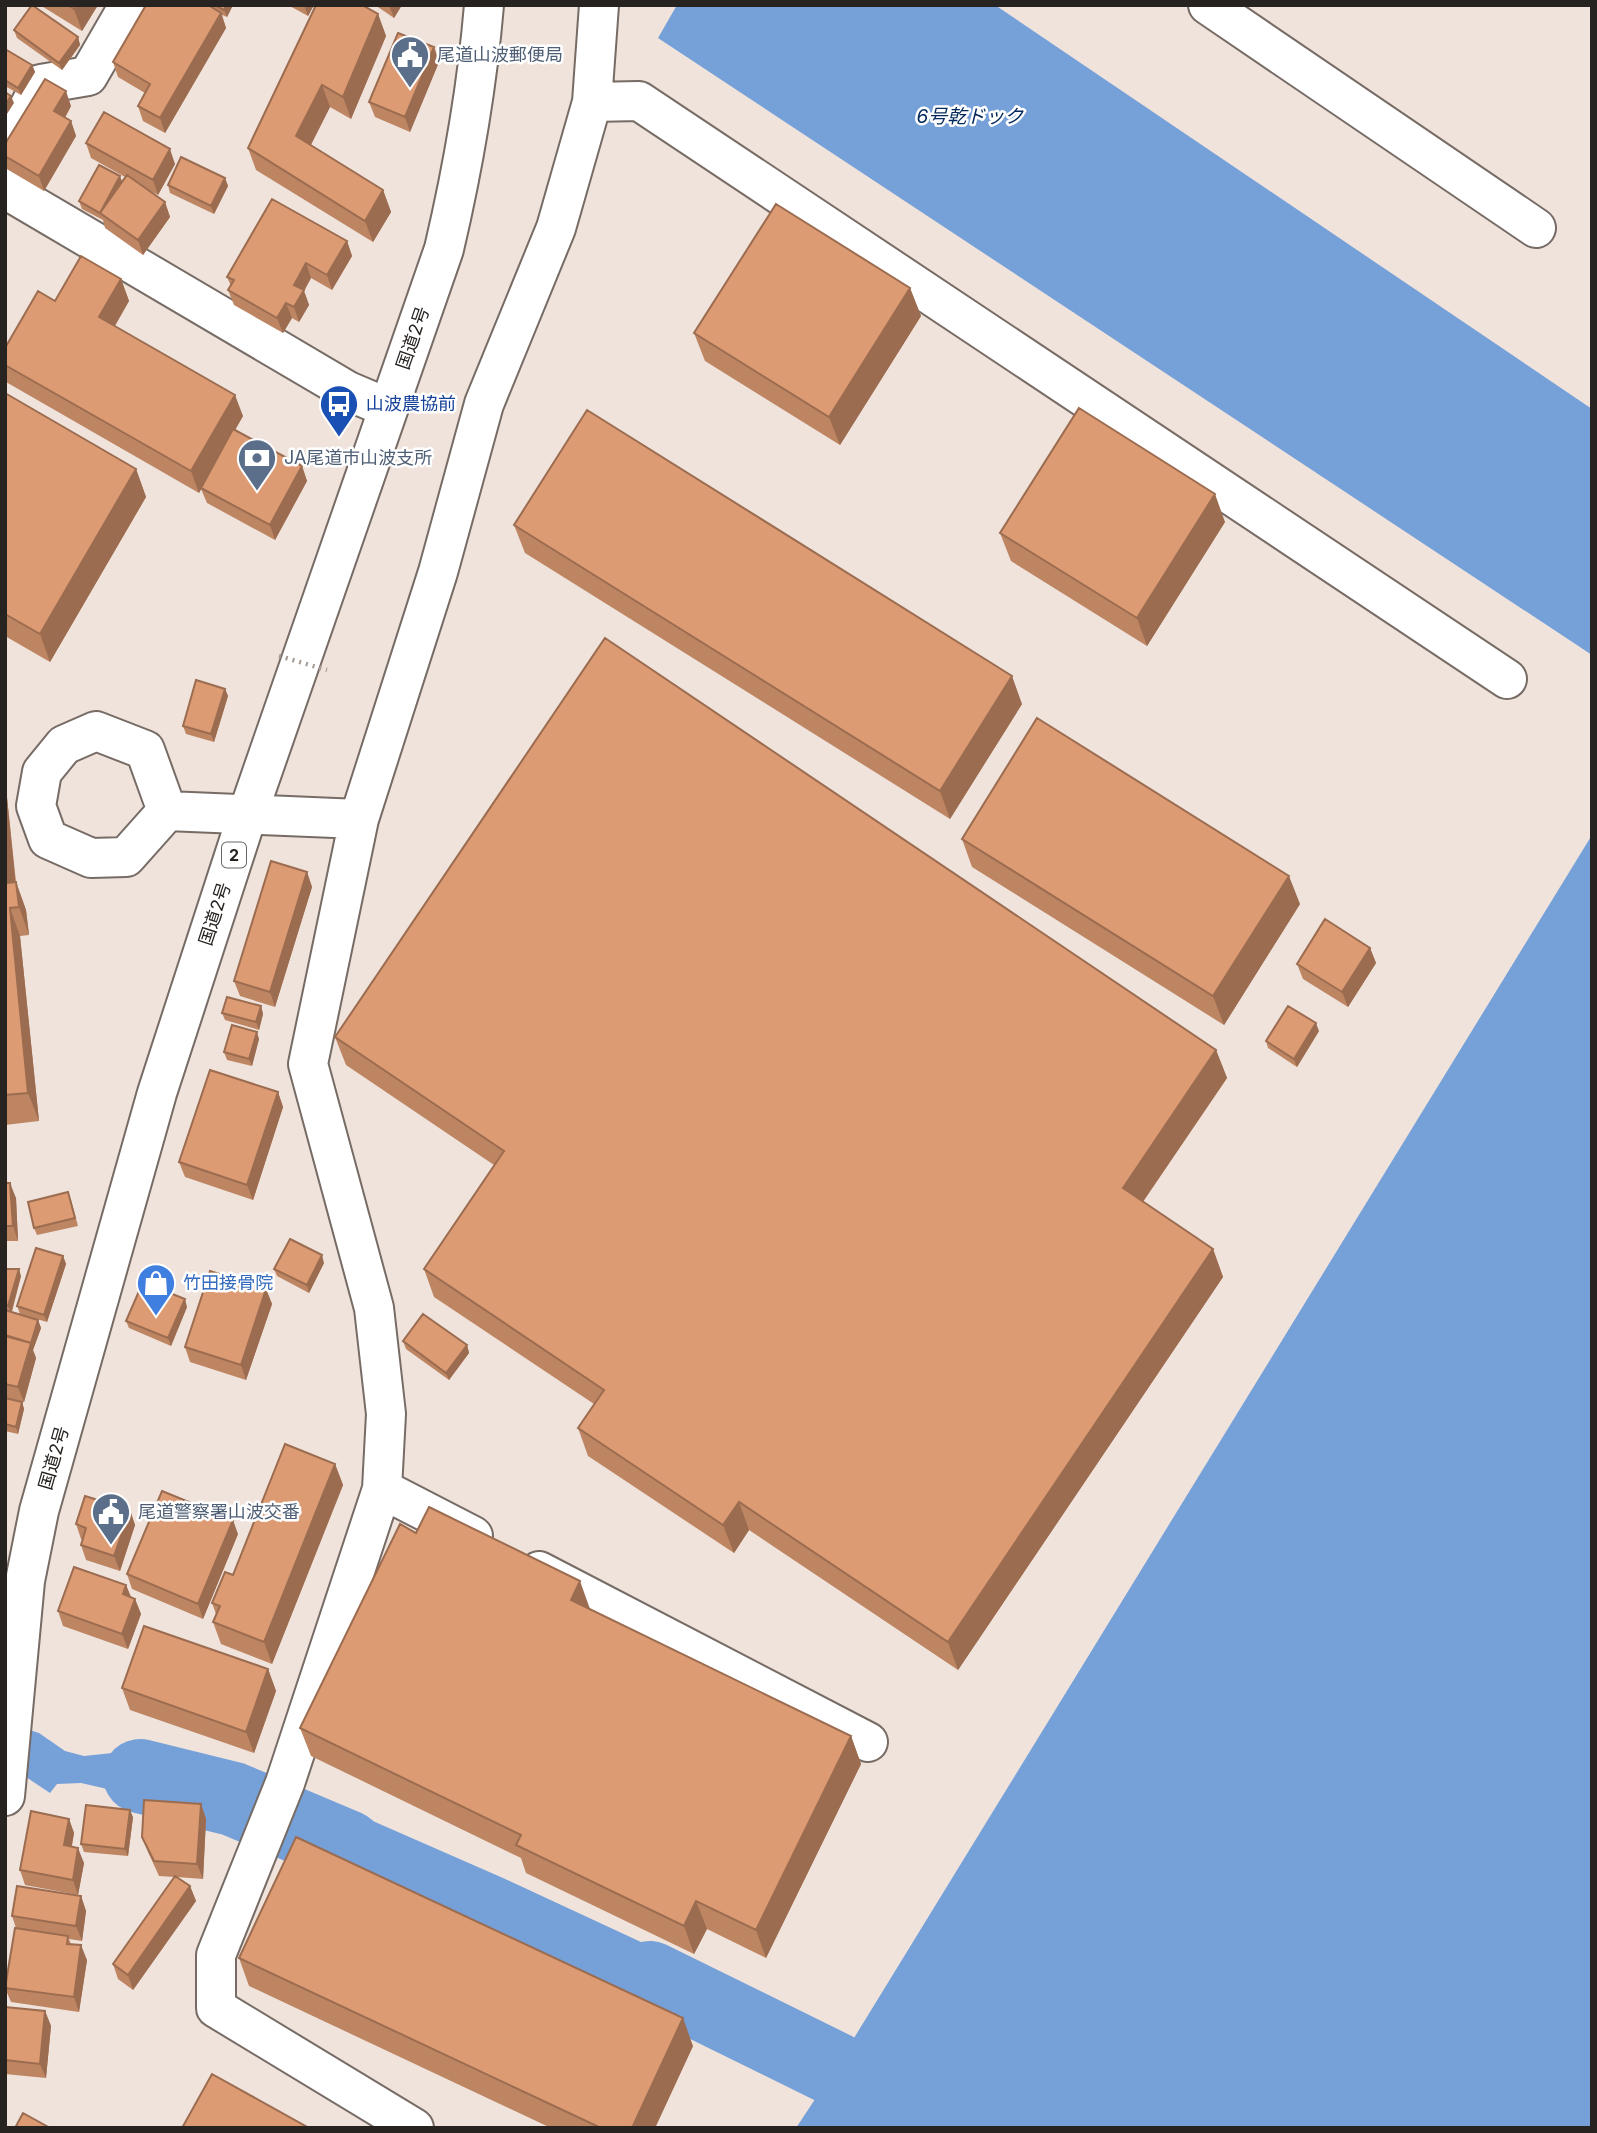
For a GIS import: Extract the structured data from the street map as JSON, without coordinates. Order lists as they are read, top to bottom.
{
  "streets": {
    "main road": ["国道2号", "2"]
  },
  "water": ["6号乾ドック"],
  "places": {
    "public building": ["尾道山波郵便局", "尾道警察署山波交番"],
    "bus stop": ["山波農協前"],
    "bank": ["JA尾道市山波支所"],
    "shop": ["竹田接骨院"]
  }
}
